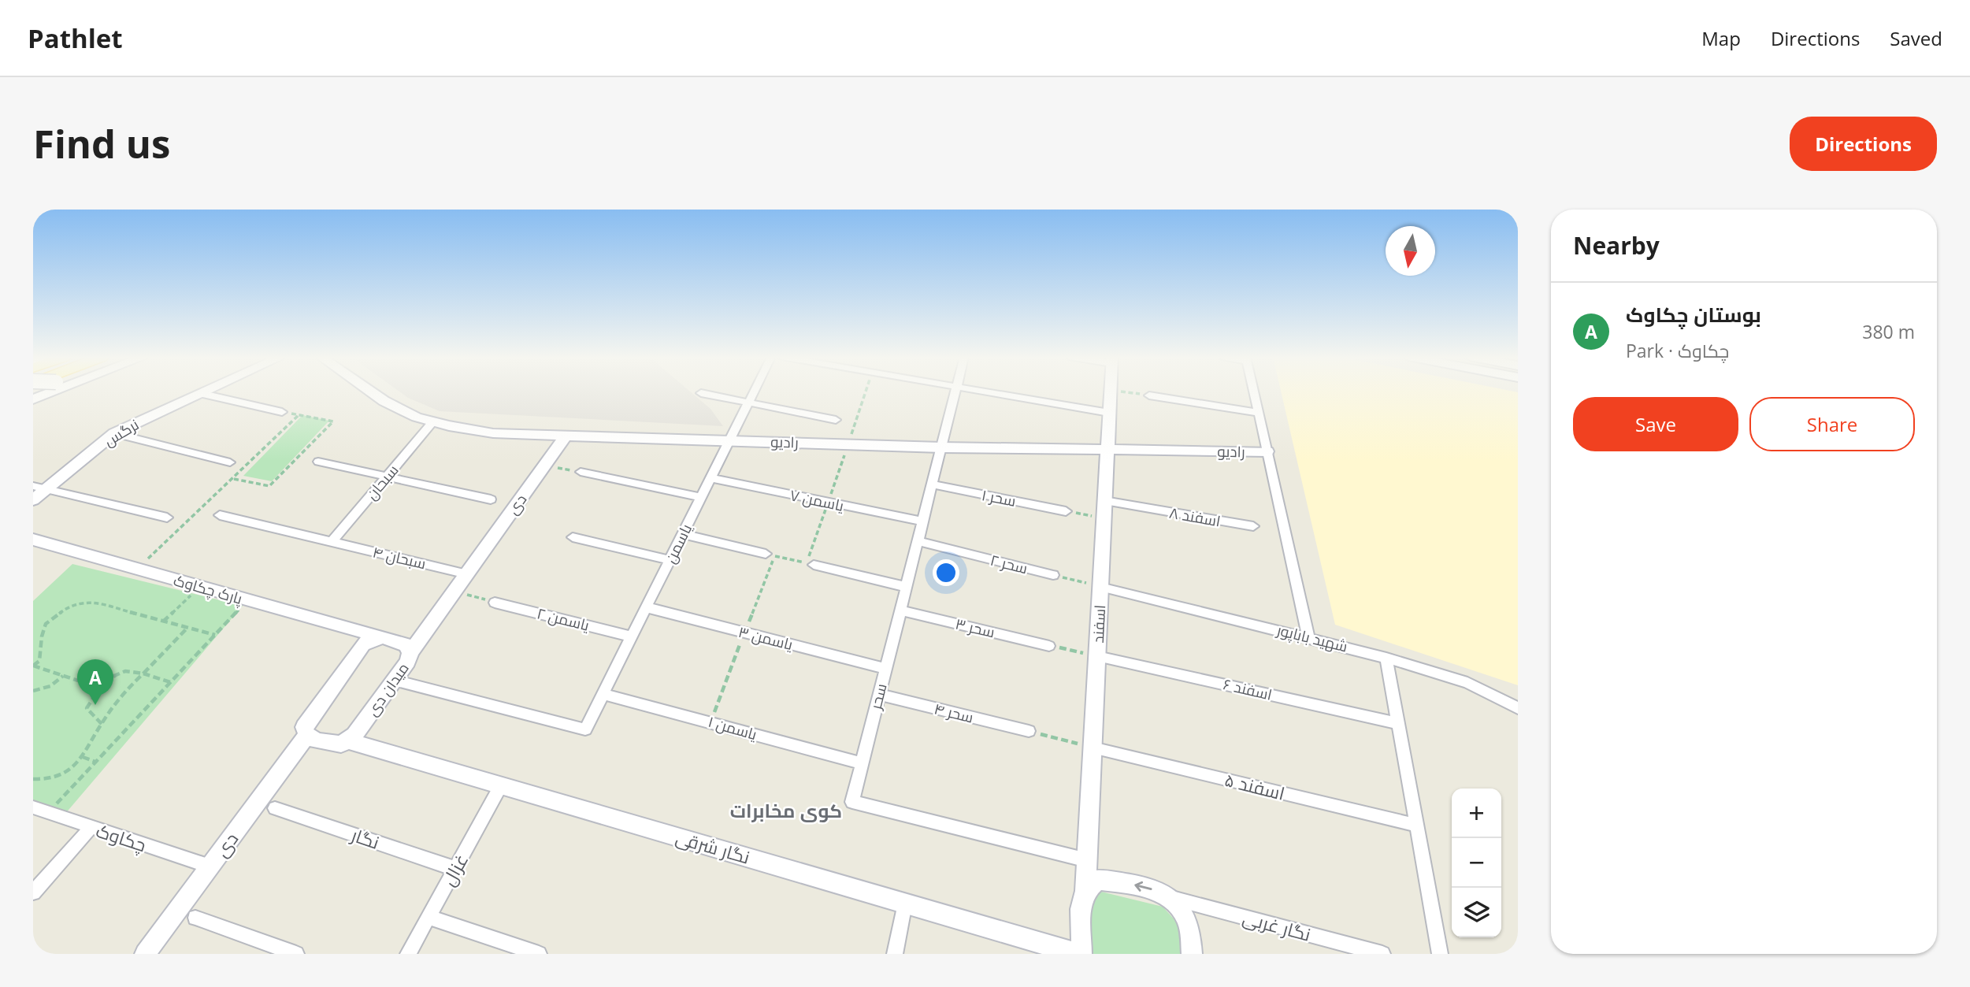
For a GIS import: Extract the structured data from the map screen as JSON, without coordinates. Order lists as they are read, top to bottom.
{
  "streets": {
    "street": [
      "نرگس",
      "رادیو",
      "سبحان",
      "سحر ۱",
      "یاسمن ۷",
      "دی",
      "اسفند ۸",
      "یاسمن",
      "سبحان ۴",
      "سحر ۲",
      "پارک چکاوک",
      "یاسمن ۲",
      "اسفند",
      "سحر ۳",
      "یاسمن ۳",
      "شهید باباپور",
      "میدان دی",
      "اسفند ۶",
      "سحر",
      "سحر ۴",
      "یاسمن ۱",
      "اسفند ۵",
      "چکاوک",
      "نگار",
      "نگار شرقی",
      "غزال",
      "نگار غربی"
    ]
  },
  "crossings": [
    ["رادیو", "سبحان"],
    ["رادیو", "دی"],
    ["رادیو", "یاسمن"],
    ["رادیو", "اسفند"],
    ["رادیو", "سحر"],
    ["سبحان", "سبحان ۴"],
    ["سحر ۱", "سحر"],
    ["یاسمن ۷", "یاسمن"],
    ["یاسمن ۷", "سحر"],
    ["دی", "سبحان ۴"],
    ["دی", "میدان دی"],
    ["دی", "چکاوک"],
    ["اسفند ۸", "اسفند"],
    ["یاسمن", "یاسمن ۲"],
    ["یاسمن", "یاسمن ۳"],
    ["یاسمن", "میدان دی"],
    ["یاسمن", "یاسمن ۱"],
    ["سحر ۲", "سحر"],
    ["پارک چکاوک", "میدان دی"],
    ["اسفند", "شهید باباپور"],
    ["اسفند", "اسفند ۶"],
    ["اسفند", "سحر"],
    ["اسفند", "اسفند ۵"],
    ["اسفند", "نگار شرقی"],
    ["سحر ۳", "سحر"],
    ["یاسمن ۳", "سحر"],
    ["میدان دی", "نگار شرقی"],
    ["سحر", "سحر ۴"],
    ["سحر", "یاسمن ۱"],
    ["نگار", "غزال"],
    ["نگار شرقی", "غزال"]
  ],
  "districts": ["کوی مخابرات"],
  "north": "bottom",
  "page": {
    "header": "Pathlet",
    "nav": ["Map", "Directions", "Saved"],
    "buttons": [
      "Directions",
      ["Save", "Share"]
    ],
    "title": "Find us",
    "heading": "Nearby",
    "list": [
      {
        "mark": "A",
        "name": "بوستان چکاوک",
        "note": "Park · چکاوک",
        "value": "380 m"
      }
    ],
    "pins": "A",
    "map_buttons": ["+", "−"]
  }
}
